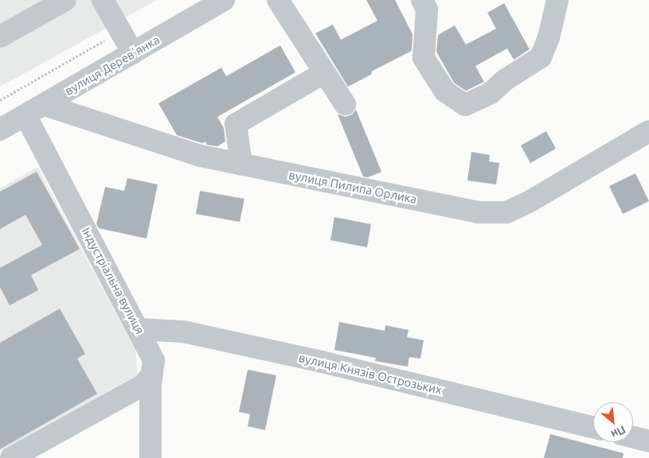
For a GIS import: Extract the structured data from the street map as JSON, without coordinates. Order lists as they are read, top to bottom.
{
  "streets": {
    "street": [
      "вулиця Деревʼянка",
      "вулиця Пилипа Орлика",
      "Індустріальна вулиця",
      "вулиця Князів Острозьких"
    ]
  },
  "crossings": [
    ["вулиця Деревʼянка", "вулиця Пилипа Орлика"],
    ["вулиця Деревʼянка", "Індустріальна вулиця"],
    ["Індустріальна вулиця", "вулиця Князів Острозьких"]
  ],
  "north": "bottom right"
}
